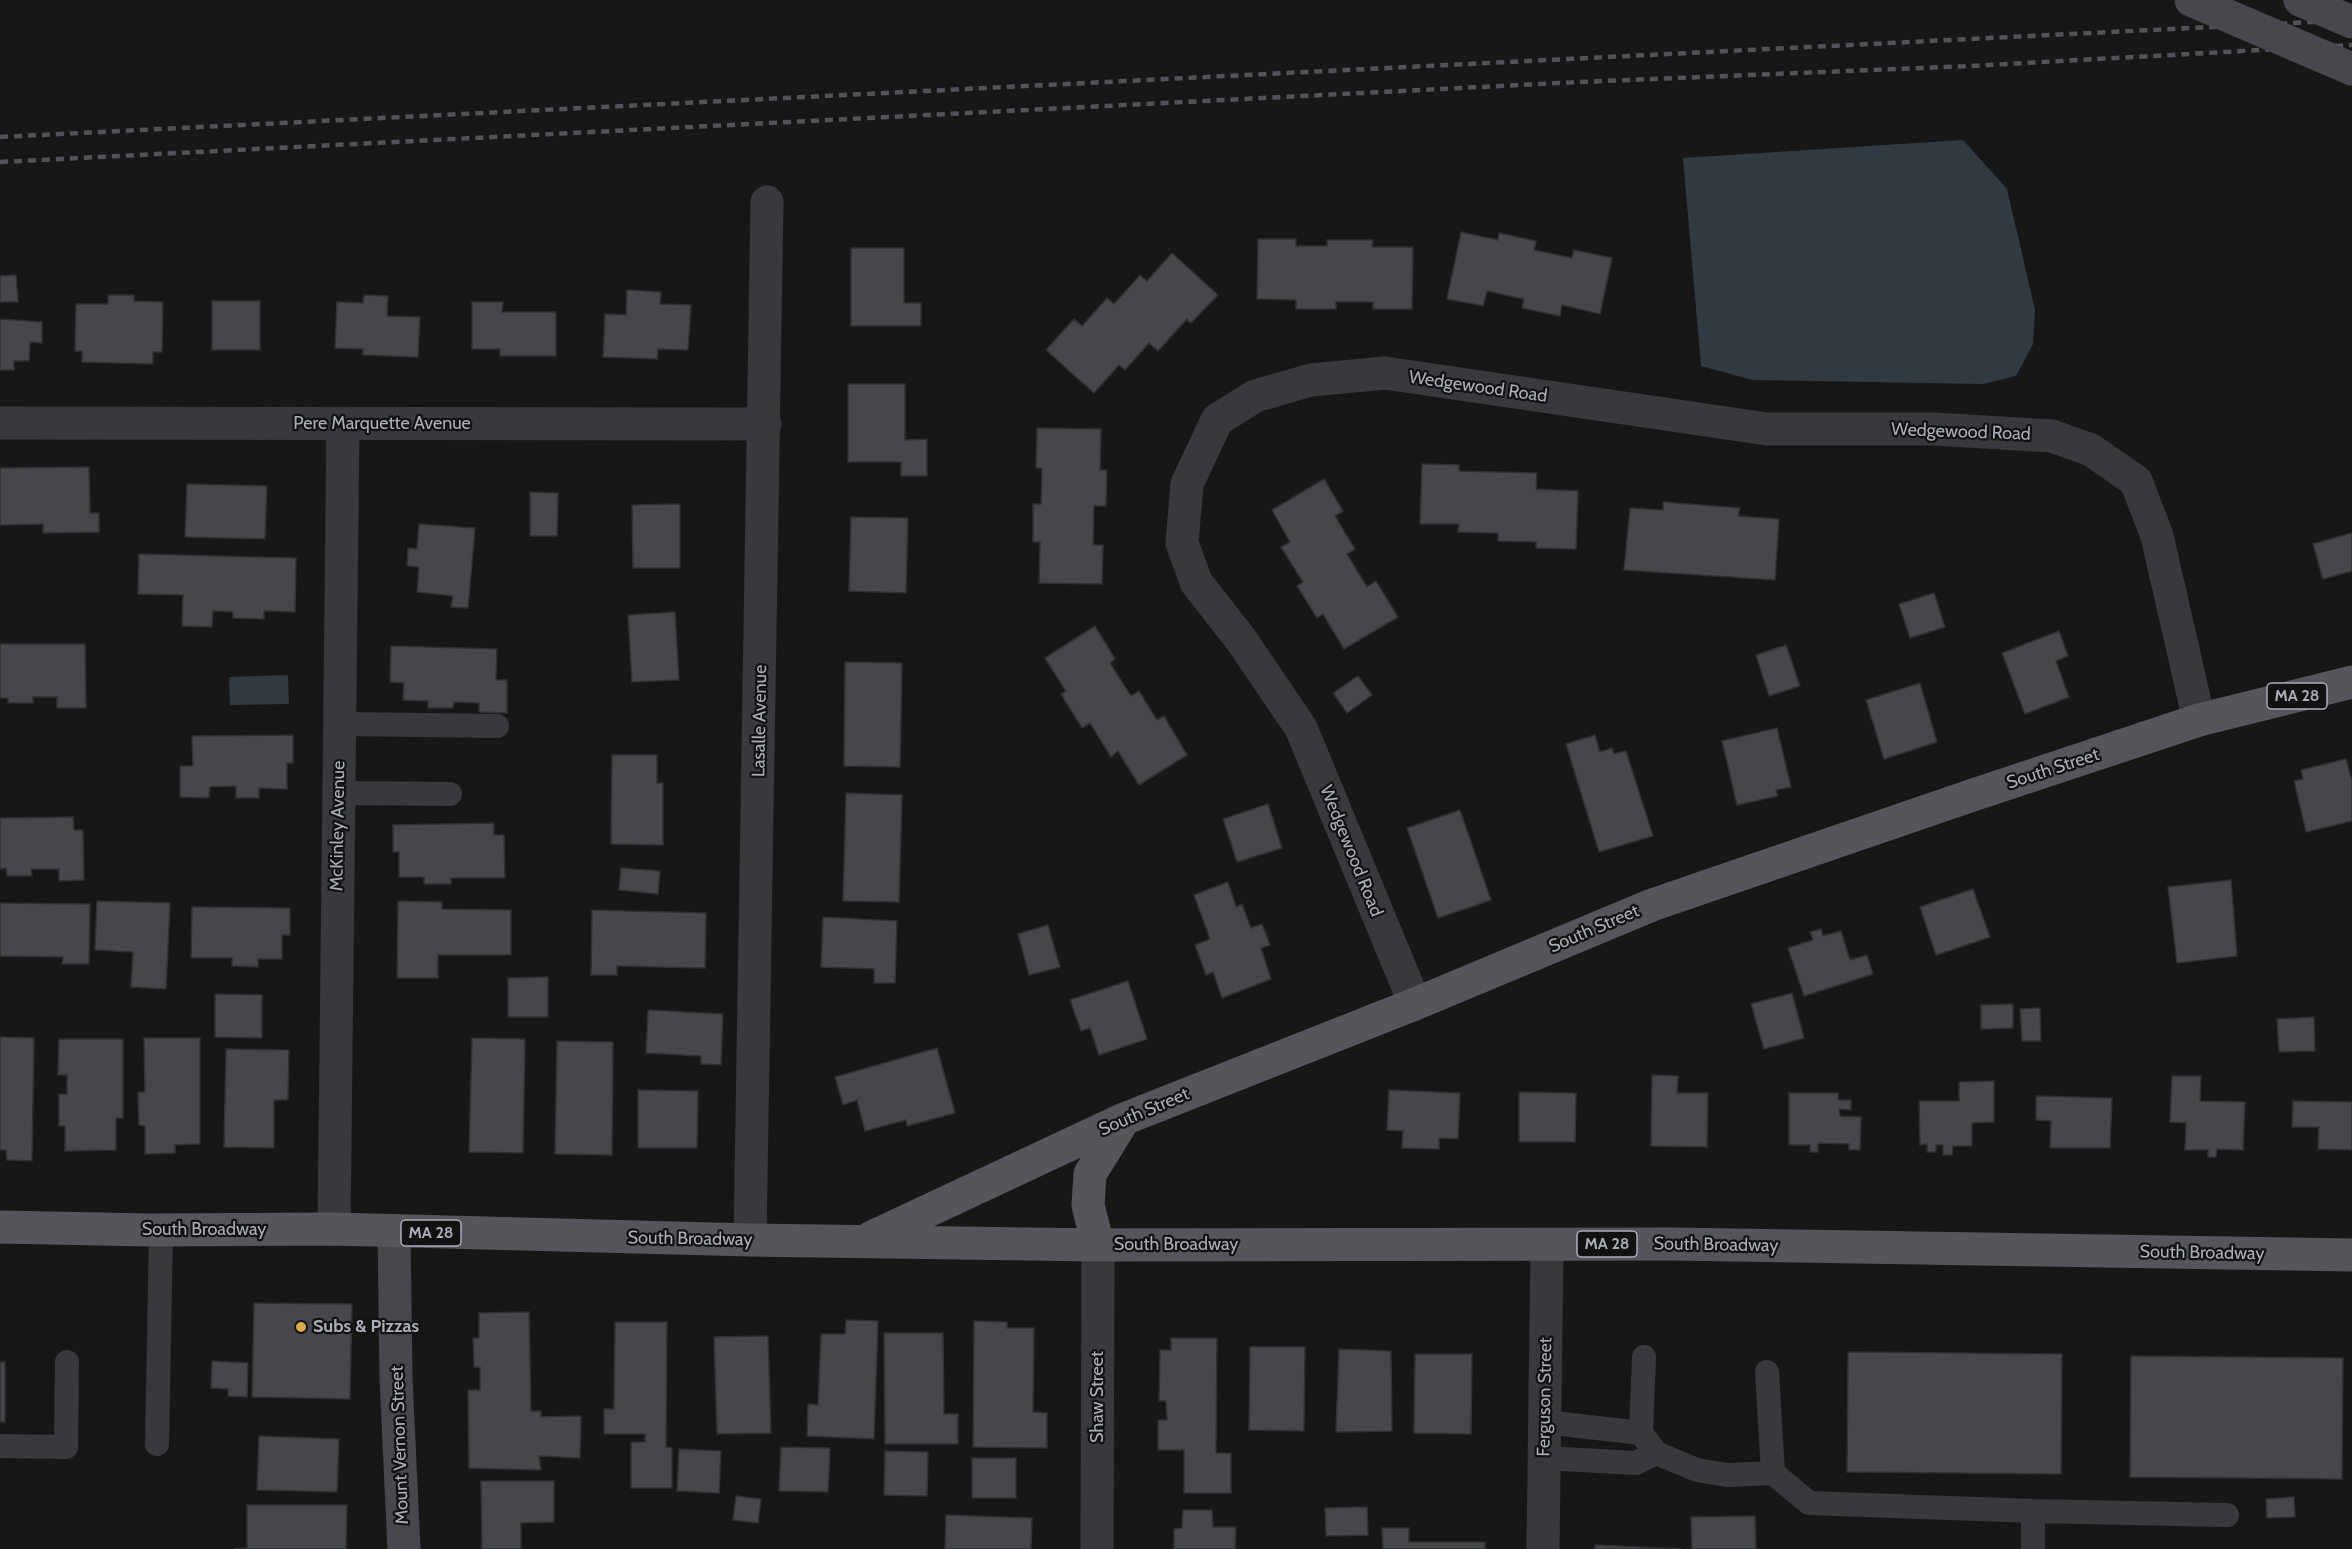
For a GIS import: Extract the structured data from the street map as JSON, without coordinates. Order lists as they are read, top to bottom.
{
  "streets": {
    "main road": [
      "MA 28",
      "South Street",
      "South Broadway",
      "Mount Vernon Street"
    ],
    "street": [
      "Wedgewood Road",
      "Pere Marquette Avenue",
      "Lasalle Avenue",
      "McKinley Avenue",
      "Shaw Street",
      "Ferguson Street"
    ]
  },
  "crossings": [
    ["Wedgewood Road", "South Street"],
    ["Pere Marquette Avenue", "Lasalle Avenue"],
    ["Pere Marquette Avenue", "McKinley Avenue"],
    ["Lasalle Avenue", "South Broadway"],
    ["South Street", "South Broadway"],
    ["McKinley Avenue", "South Broadway"],
    ["South Broadway", "Shaw Street"],
    ["South Broadway", "Ferguson Street"],
    ["South Broadway", "Mount Vernon Street"]
  ],
  "places": ["Subs & Pizzas"]
}
